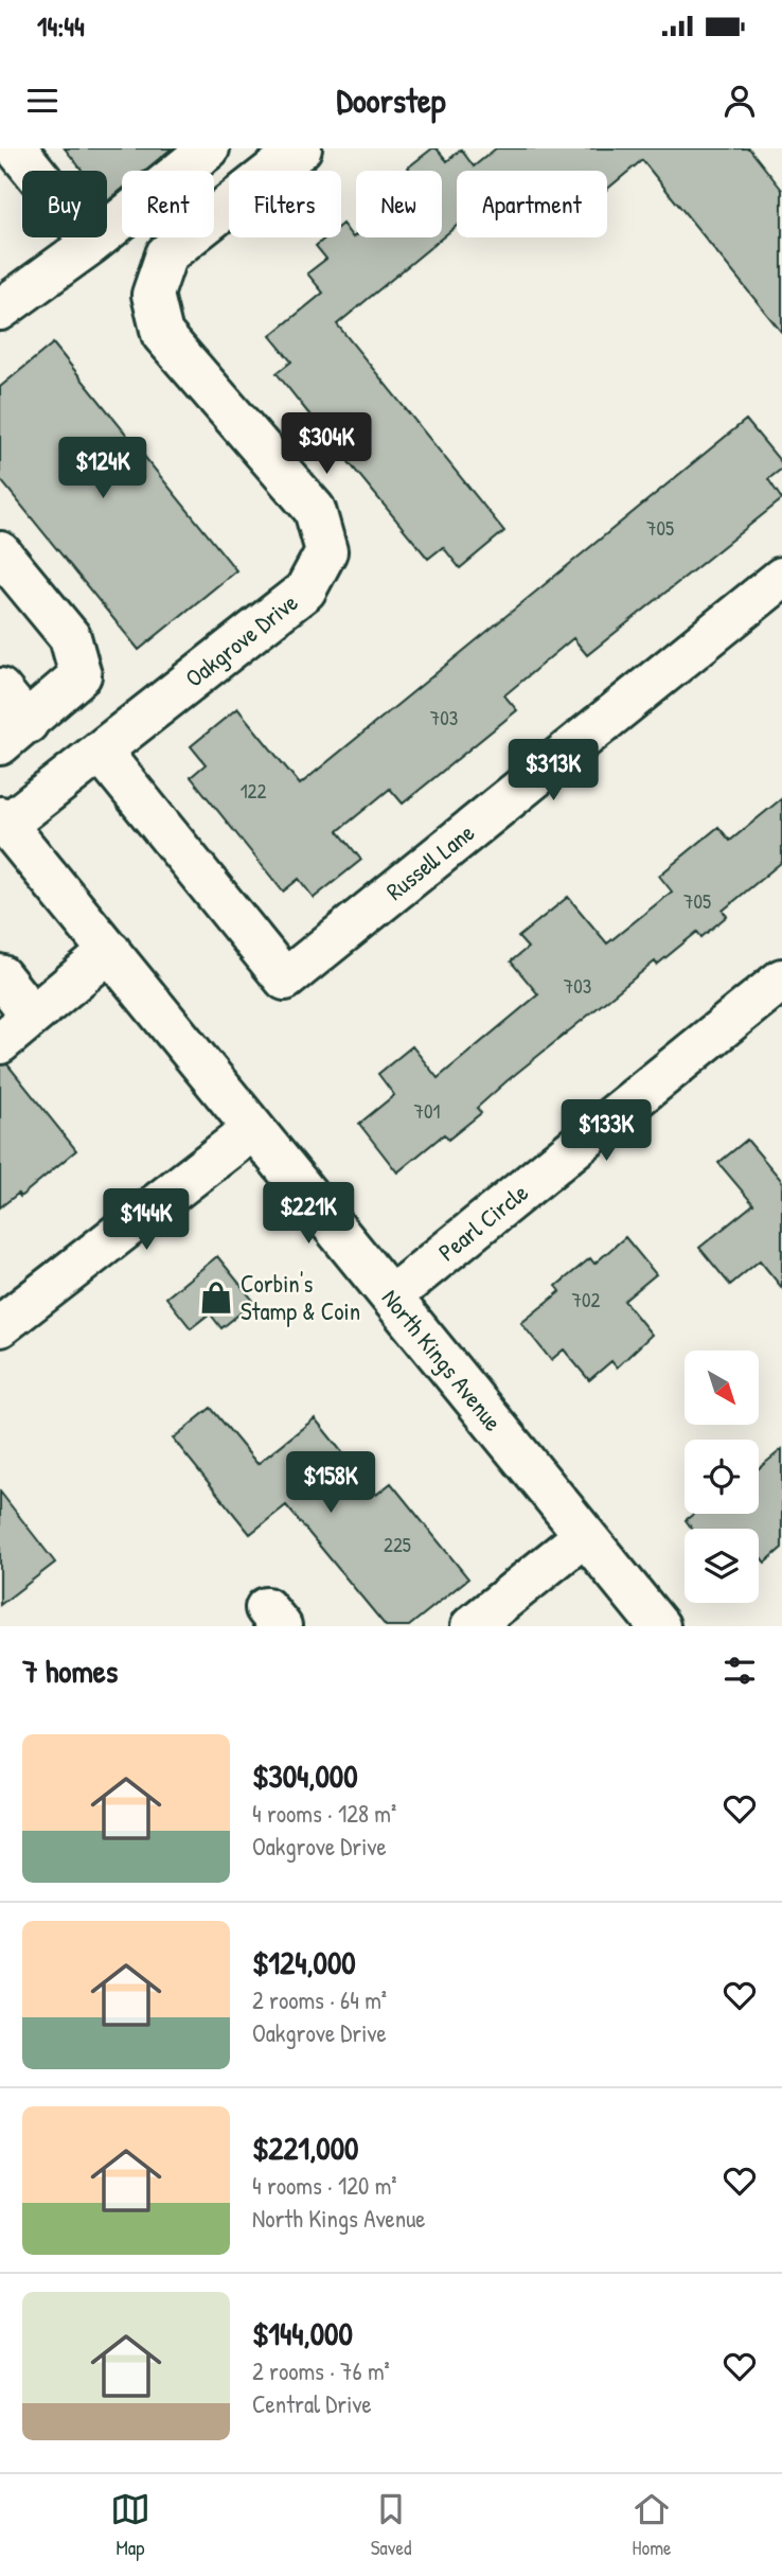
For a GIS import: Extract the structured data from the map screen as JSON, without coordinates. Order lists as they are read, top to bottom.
{
  "streets": {
    "street": [
      "Oakgrove Drive",
      "Russell Lane",
      "Pearl Circle",
      "North Kings Avenue"
    ]
  },
  "crossings": [
    ["Oakgrove Drive", "Russell Lane"],
    ["Oakgrove Drive", "North Kings Avenue"],
    ["Pearl Circle", "North Kings Avenue"]
  ],
  "places": {
    "shop": ["Corbin's Stamp & Coin"]
  },
  "house_numbers": [
    "705",
    "703",
    "122",
    "705",
    "703",
    "701",
    "702",
    "225"
  ],
  "north": "bottom right",
  "page": {
    "status": "14:44",
    "header": "Doorstep",
    "chip": [
      "Buy",
      "Rent",
      "Filters",
      "New",
      "Apartment"
    ],
    "price": [
      "$304K",
      "$124K",
      "$313K",
      "$133K",
      "$221K",
      "$144K",
      "$158K"
    ],
    "heading": "7 homes",
    "list": [
      {
        "name": "$304,000",
        "note": "4 rooms · 128 m² · Oakgrove Drive"
      },
      {
        "name": "$124,000",
        "note": "2 rooms · 64 m² · Oakgrove Drive"
      },
      {
        "name": "$221,000",
        "note": "4 rooms · 120 m² · North Kings Avenue"
      },
      {
        "name": "$144,000",
        "note": "2 rooms · 76 m² · Central Drive"
      }
    ],
    "tabs": ["Map", "Saved", "Home"]
  }
}
